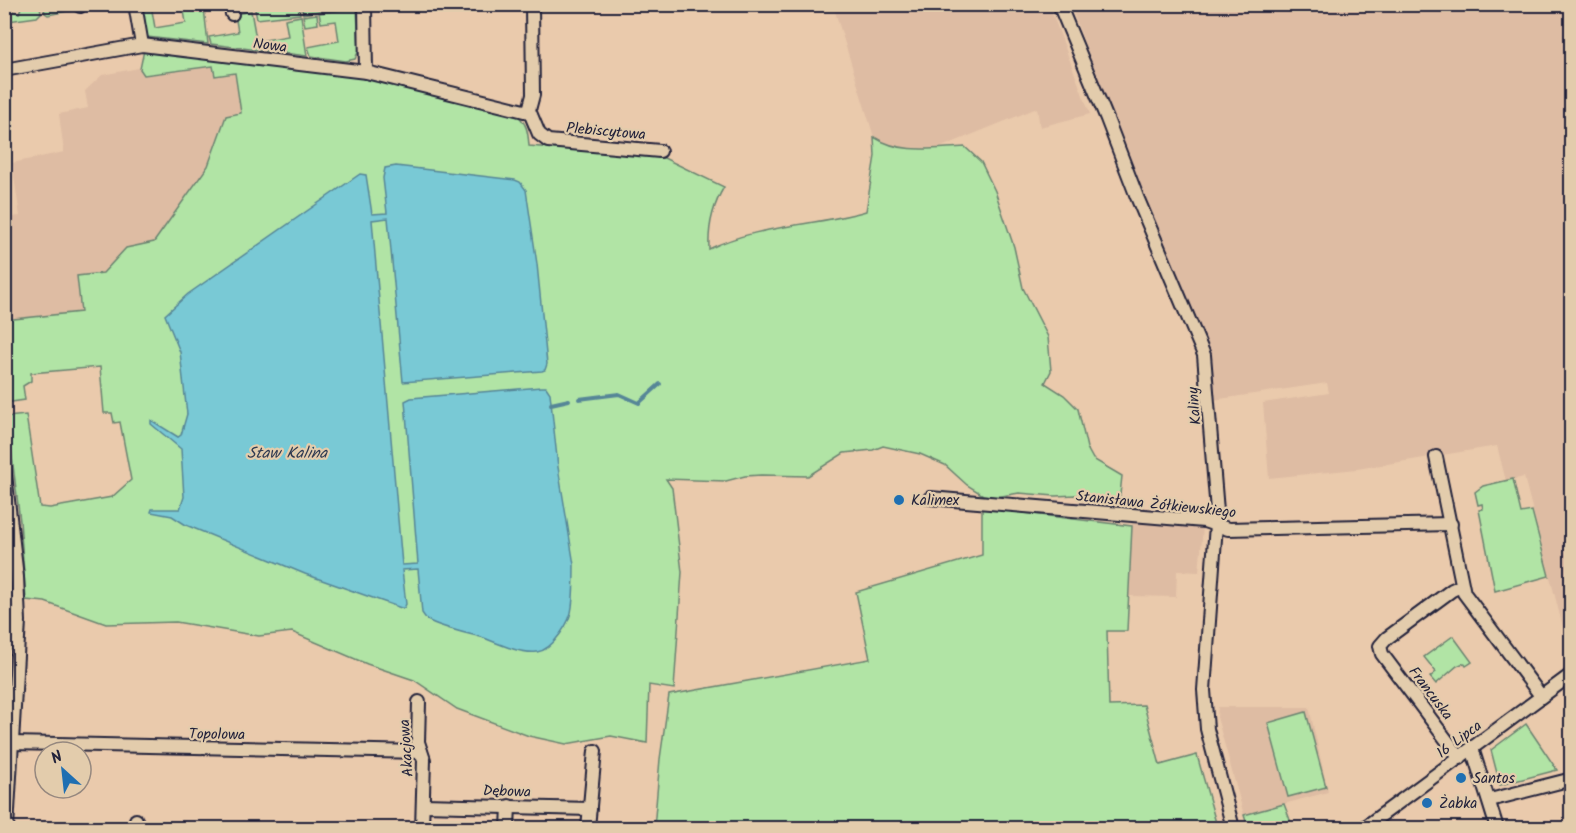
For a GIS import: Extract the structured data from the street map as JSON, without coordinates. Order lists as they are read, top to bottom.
{
  "streets": {
    "street": [
      "Nowa",
      "Plebiscytowa",
      "Kaliny",
      "Stanisława Żółkiewskiego",
      "Francuska",
      "Topolowa",
      "16 Lipca",
      "Akacjowa",
      "Dębowa"
    ]
  },
  "crossings": [
    ["Nowa", "Plebiscytowa"],
    ["Kaliny", "Stanisława Żółkiewskiego"],
    ["Francuska", "16 Lipca"],
    ["Topolowa", "Akacjowa"],
    ["Akacjowa", "Dębowa"]
  ],
  "water": ["Staw Kalina"],
  "places": ["Kalimex", "Santos", "Żabka"],
  "north": "top left"
}
